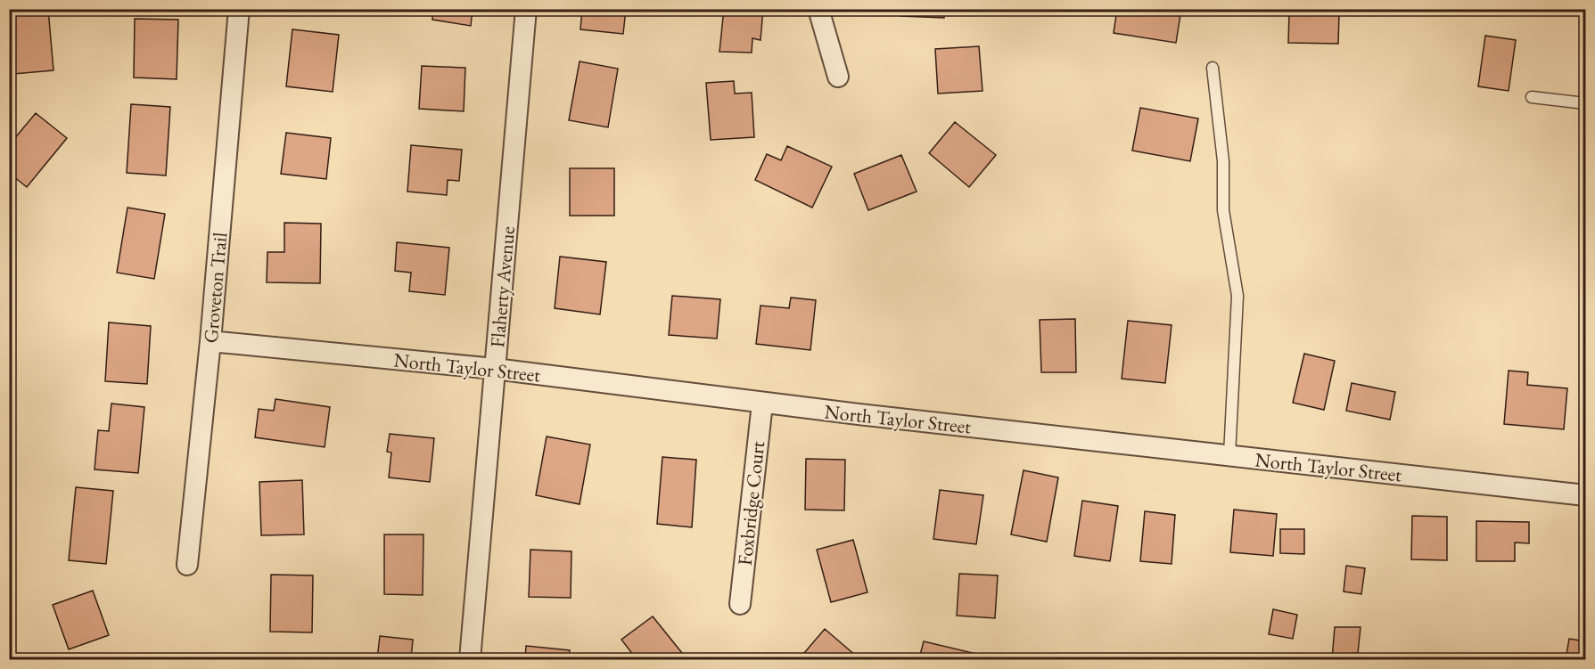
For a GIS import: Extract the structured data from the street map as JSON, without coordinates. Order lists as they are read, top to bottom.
{
  "streets": {
    "street": [
      "Flaherty Avenue",
      "Groveton Trail",
      "North Taylor Street",
      "Foxbridge Court"
    ]
  },
  "crossings": [
    ["Flaherty Avenue", "North Taylor Street"],
    ["Groveton Trail", "North Taylor Street"],
    ["North Taylor Street", "Foxbridge Court"]
  ]
}
